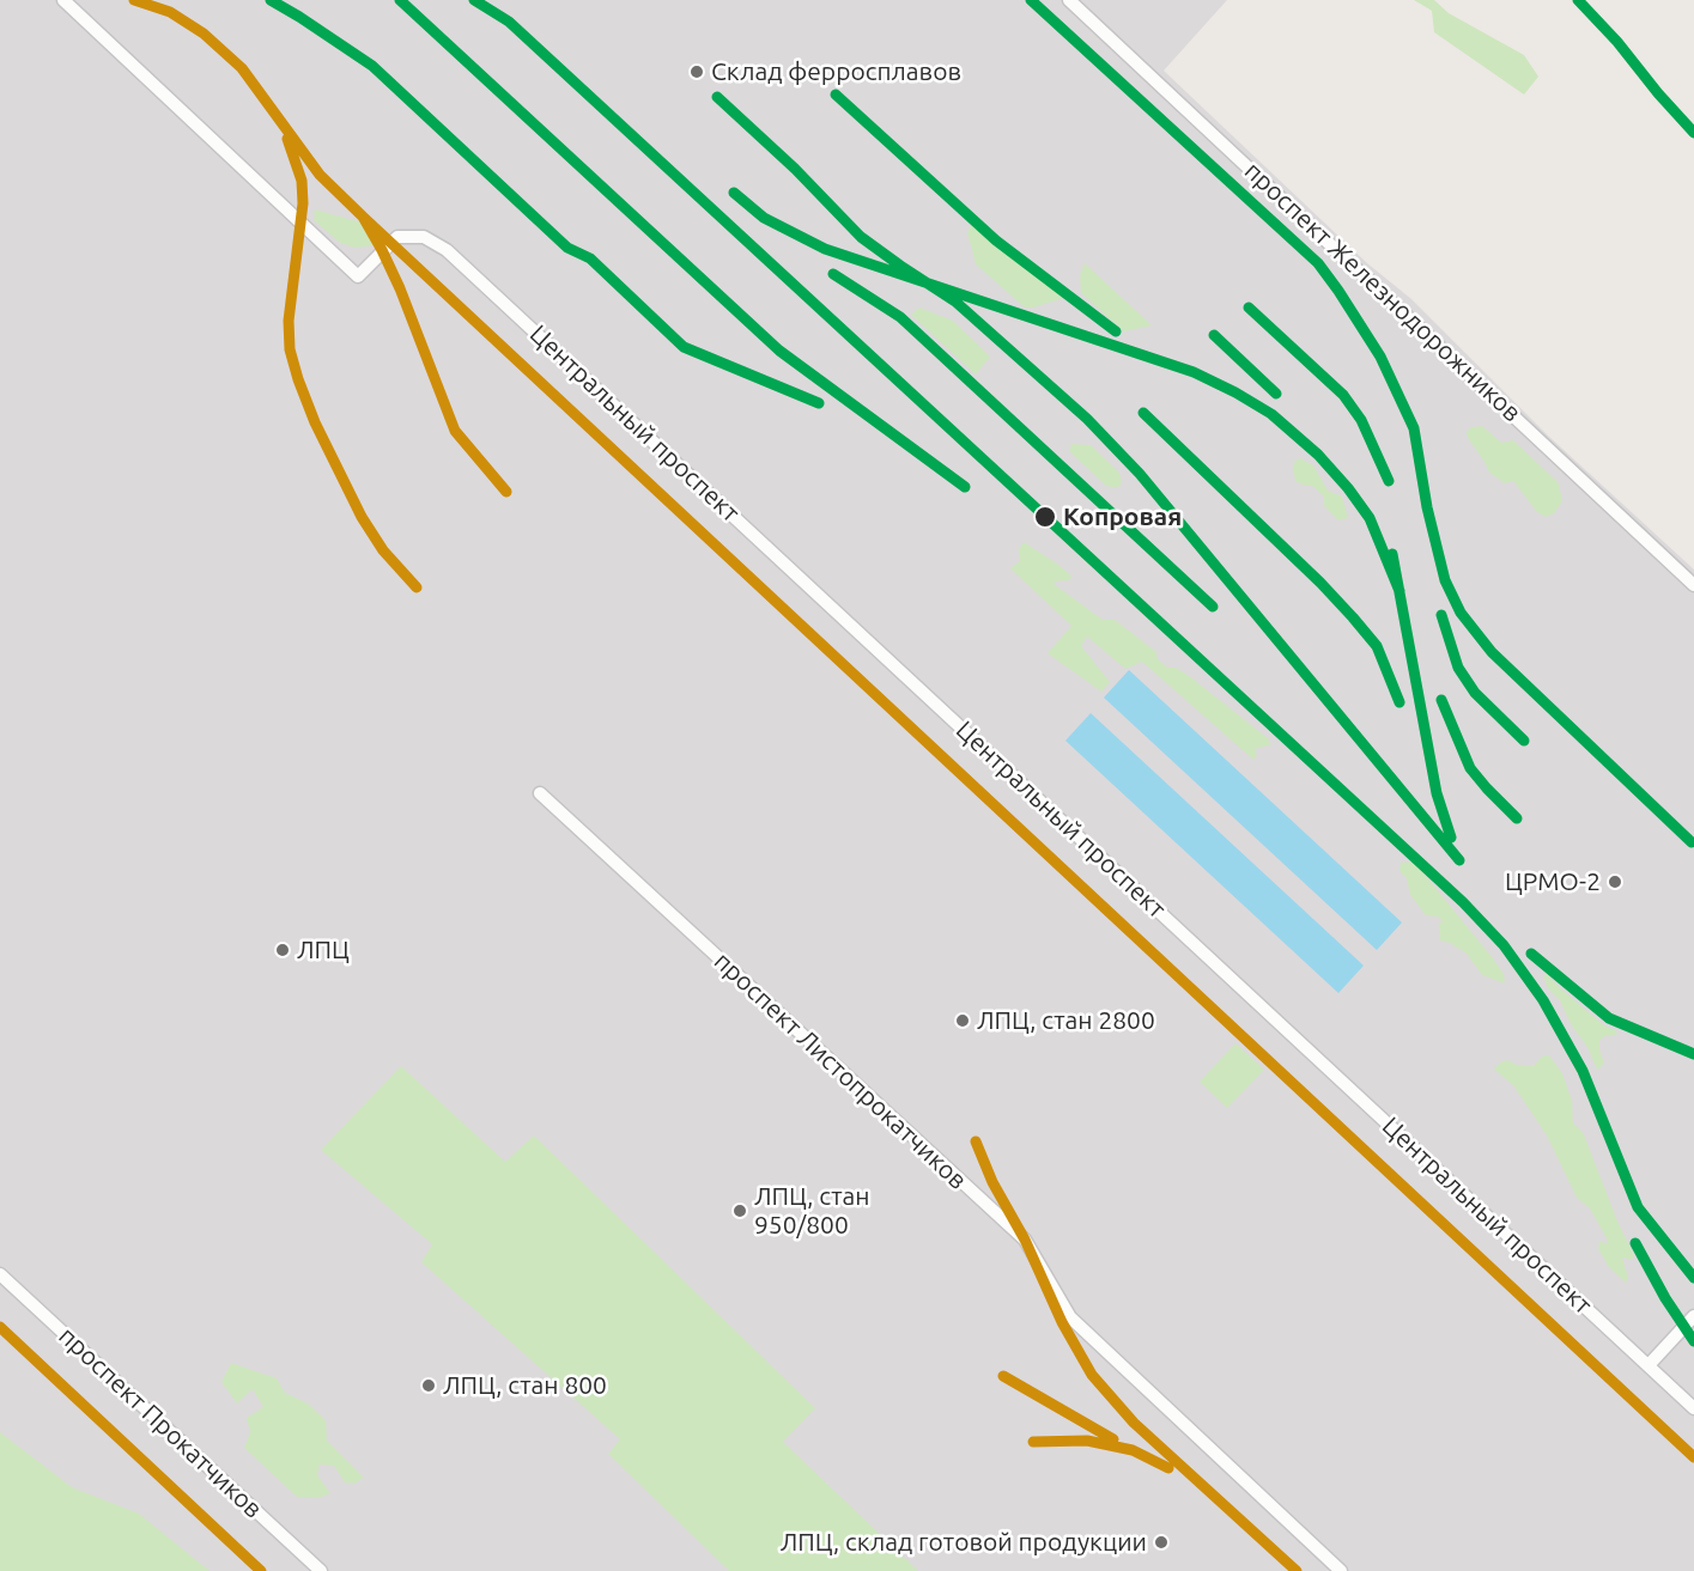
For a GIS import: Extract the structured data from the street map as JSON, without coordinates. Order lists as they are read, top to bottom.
{
  "streets": {
    "street": [
      "проспект Железнодорожников",
      "Центральный проспект",
      "проспект Листопрокатчиков",
      "проспект Прокатчиков"
    ]
  },
  "places": [
    "Склад ферросплавов",
    "Копровая",
    "ЦРМО-2",
    "ЛПЦ",
    "ЛПЦ, стан 2800",
    "ЛПЦ, стан 950/800",
    "ЛПЦ, стан 800",
    "ЛПЦ, склад готовой продукции"
  ]
}
